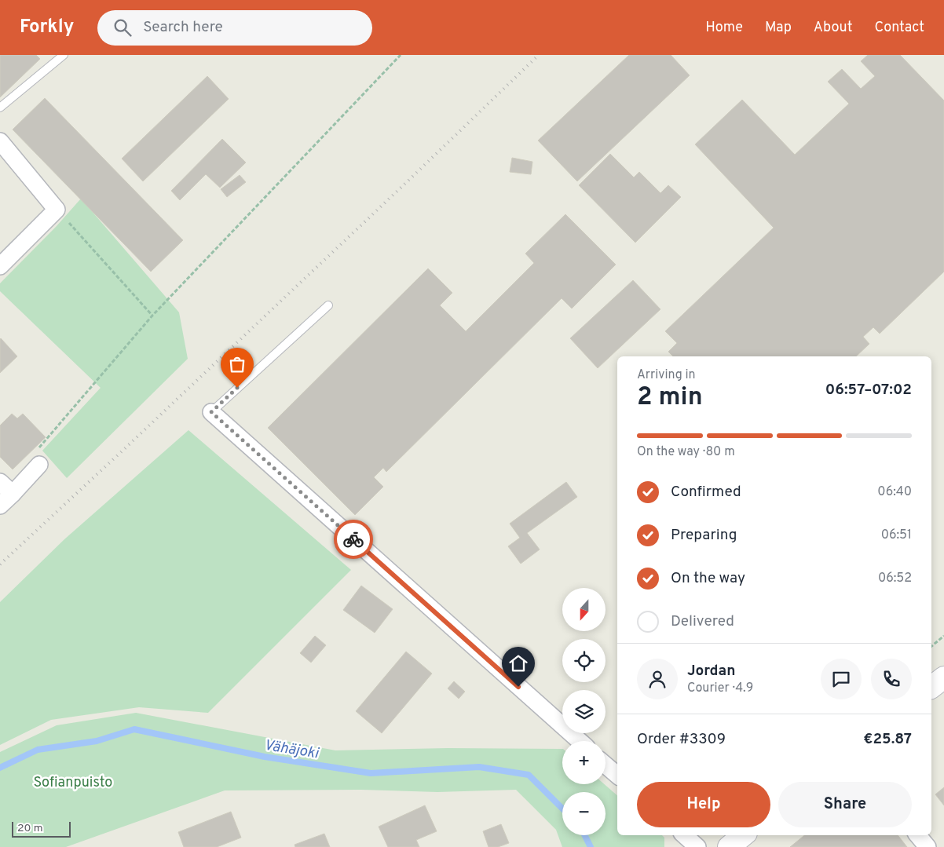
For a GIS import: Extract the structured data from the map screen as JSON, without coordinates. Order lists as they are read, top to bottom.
{
  "water": ["Vähäjoki"],
  "parks": ["Sofianpuisto"],
  "scale_bar": "20 m",
  "north": "bottom",
  "page": {
    "header": "Forkly",
    "search": "Search here",
    "nav": [
      "Home",
      "Map",
      "About",
      "Contact"
    ],
    "heading": ["2 min", "Arriving in", "06:57–07:02"],
    "panel": [
      "Jordan",
      "Courier · 4.9",
      "Order #3309",
      "€25.87"
    ],
    "bar": "On the way · 80 m",
    "list": [
      ["Confirmed", "06:40"],
      ["Preparing", "06:51"],
      ["On the way", "06:52"],
      "Delivered"
    ],
    "map_buttons": ["+", "−"],
    "buttons": ["Help", "Share"],
    "scale": "20 m"
  }
}
